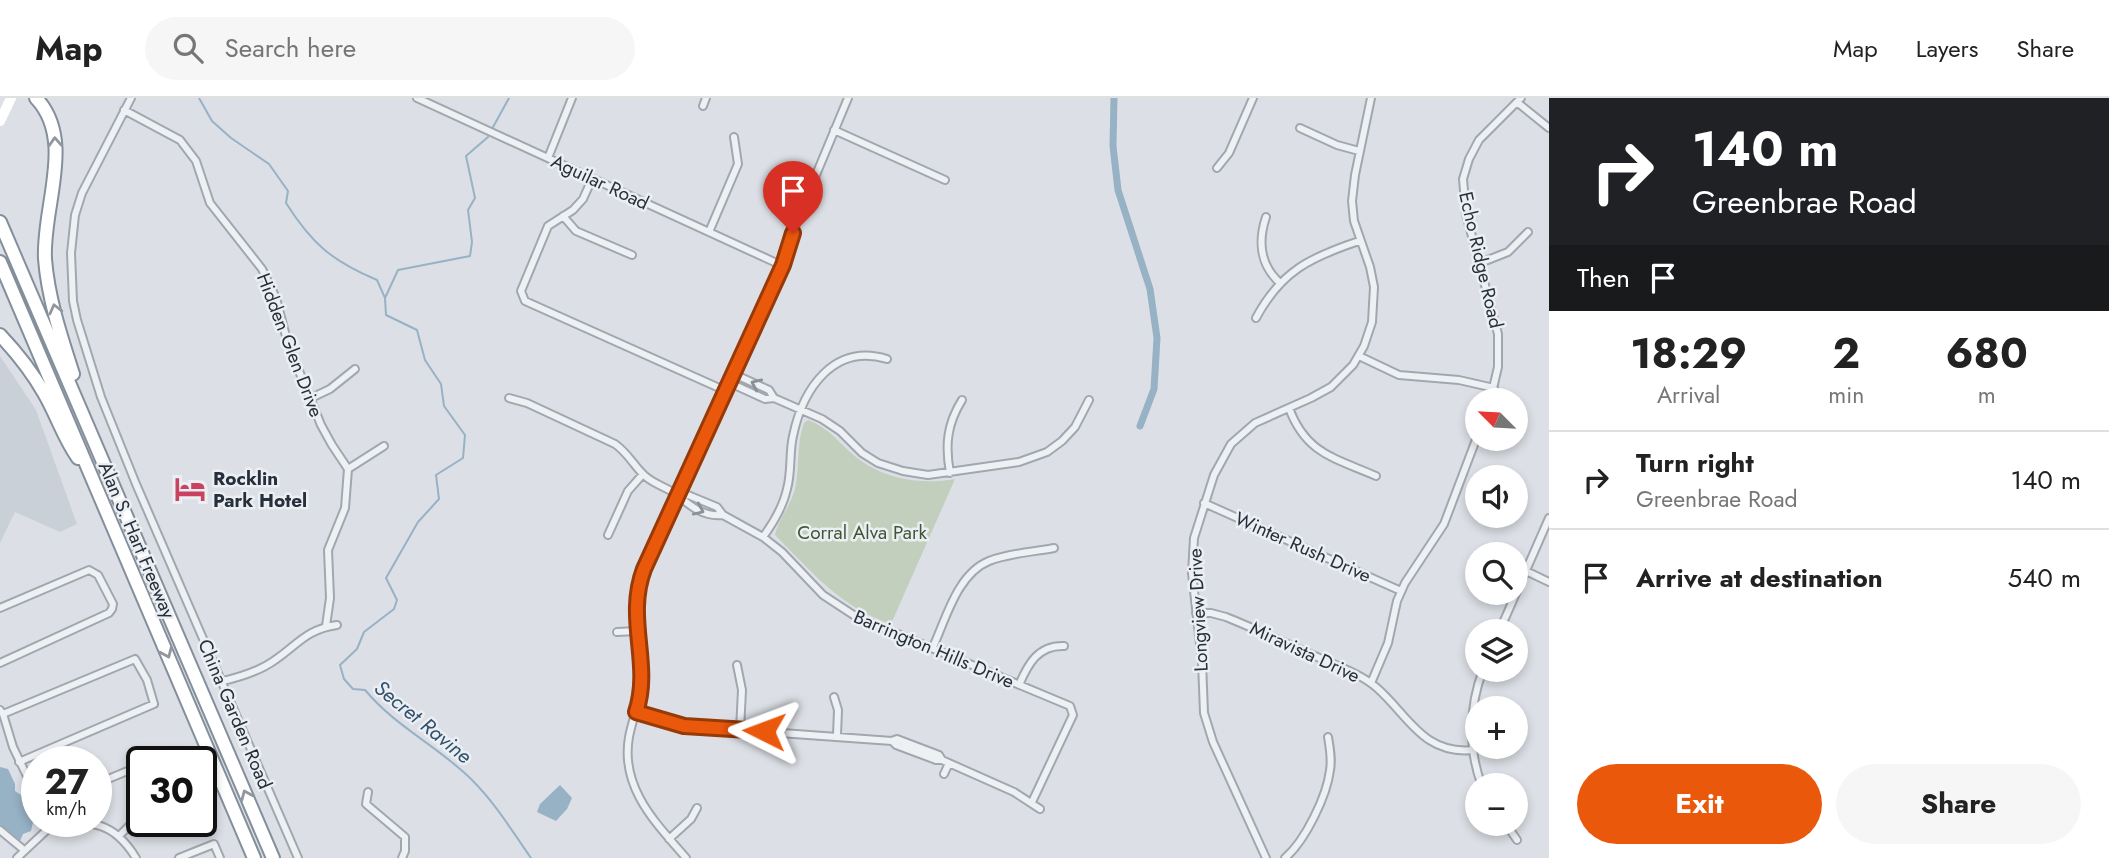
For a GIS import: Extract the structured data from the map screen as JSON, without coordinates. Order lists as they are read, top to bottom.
{
  "streets": {
    "highway": ["Alan S. Hart Freeway"],
    "street": [
      "Aguilar Road",
      "Echo Ridge Road",
      "Hidden Glen Drive",
      "Winter Rush Drive",
      "Longview Drive",
      "Barrington Hills Drive",
      "Miravista Drive",
      "China Garden Road"
    ]
  },
  "crossings": [
    ["Hidden Glen Drive", "China Garden Road"],
    ["Winter Rush Drive", "Longview Drive"],
    ["Longview Drive", "Miravista Drive"]
  ],
  "water": ["Secret Ravine"],
  "parks": ["Corral Alva Park"],
  "places": {
    "hotel": ["Rocklin Park Hotel"]
  },
  "north": "top left",
  "page": {
    "header": "Map",
    "search": "Search here",
    "nav": ["Map", "Layers", "Share"],
    "turn": ["140 m", "Greenbrae Road"],
    "then": "Then",
    "eta": [
      "18:29",
      "Arrival",
      "2",
      "min",
      "680",
      "m"
    ],
    "map_buttons": ["+", "−"],
    "list": [
      {
        "name": "Turn right",
        "note": "Greenbrae Road",
        "value": "140 m"
      },
      {
        "name": "Arrive at destination",
        "value": "540 m"
      }
    ],
    "speed": "27 km/h",
    "limit": "30",
    "buttons": ["Exit", "Share"]
  }
}
